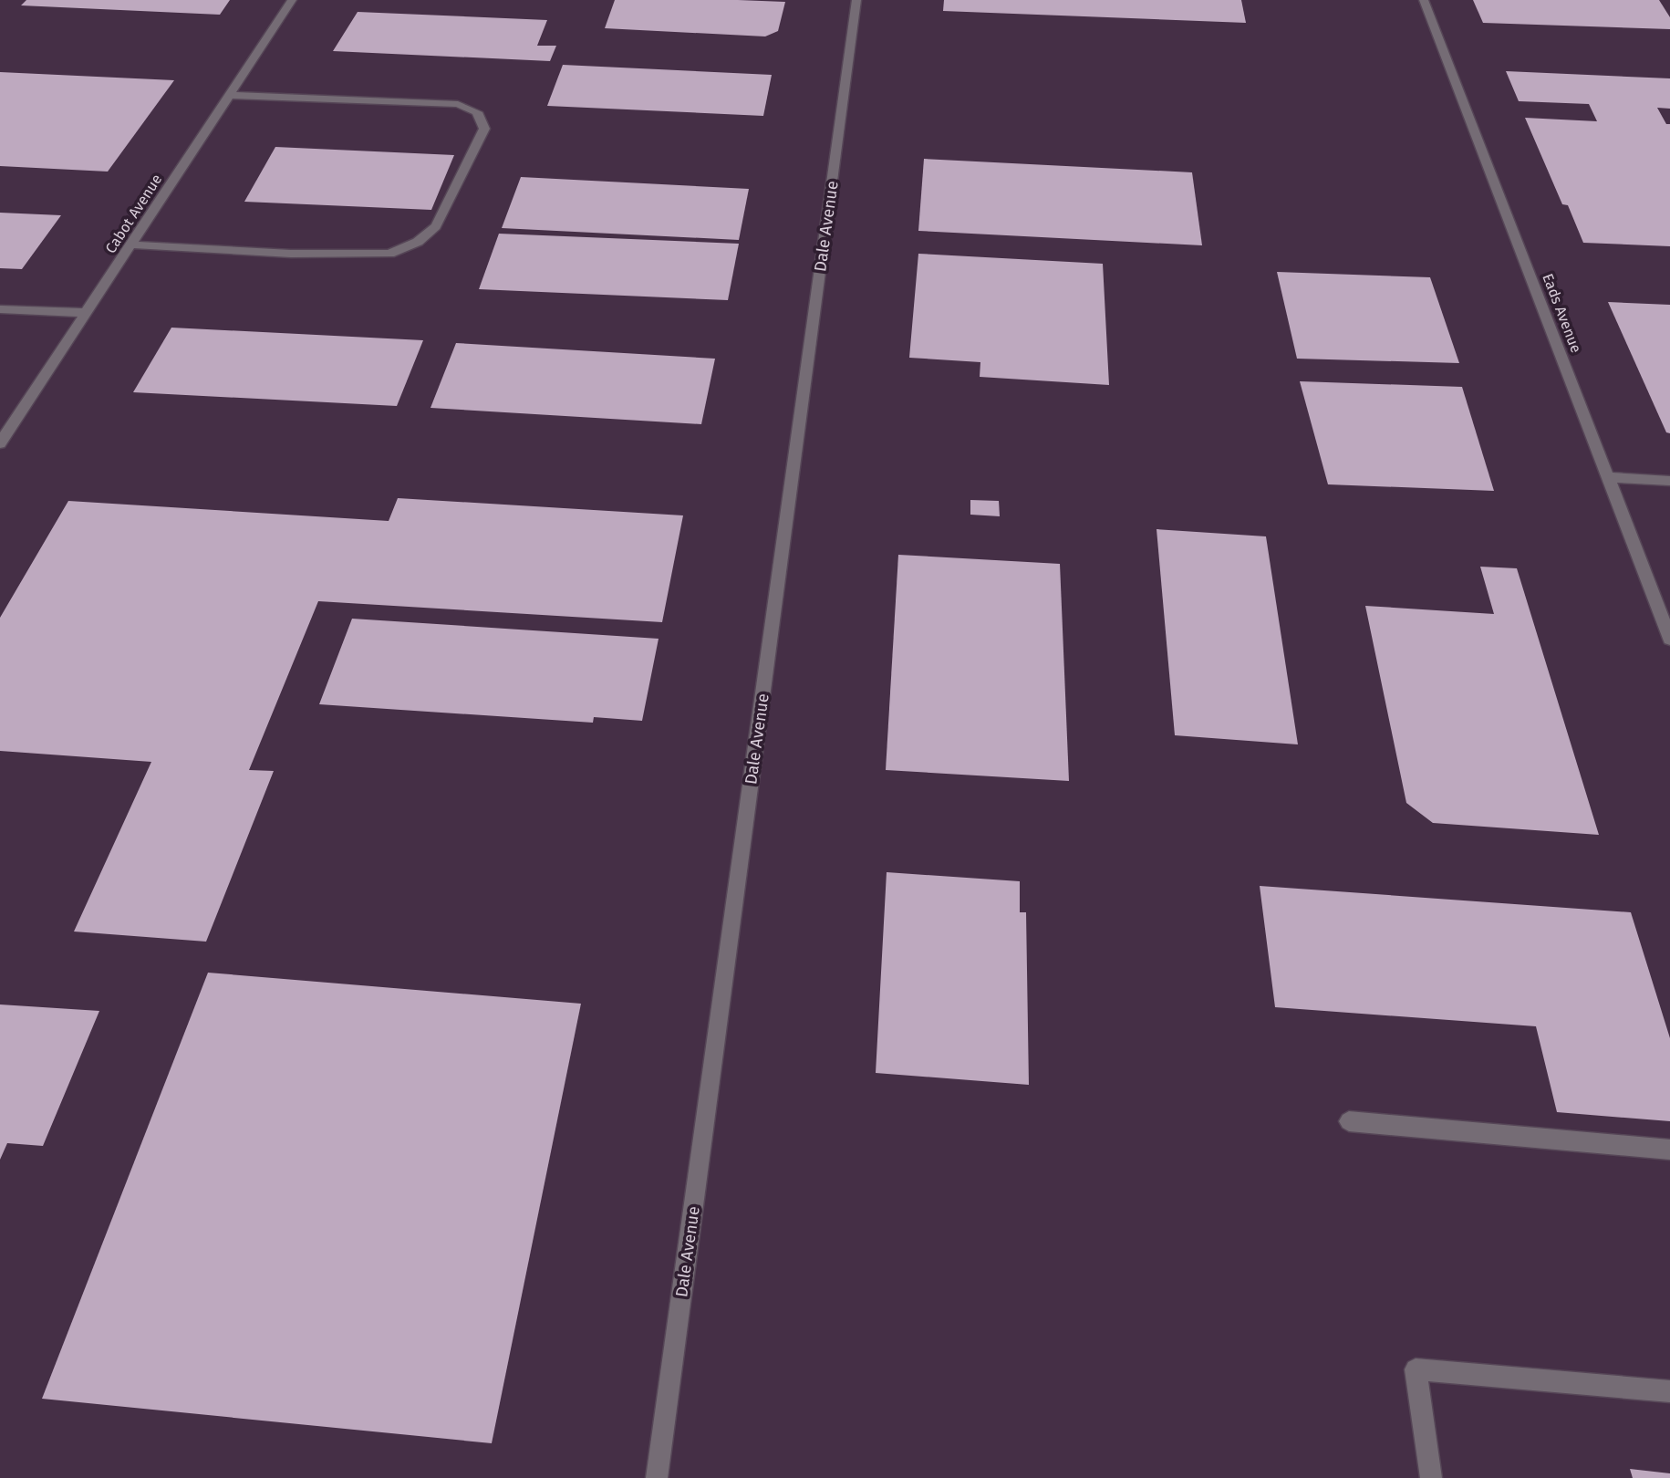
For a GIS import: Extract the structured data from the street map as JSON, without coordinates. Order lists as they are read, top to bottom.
{
  "streets": {
    "street": ["Cabot Avenue", "Dale Avenue", "Eads Avenue"]
  }
}
